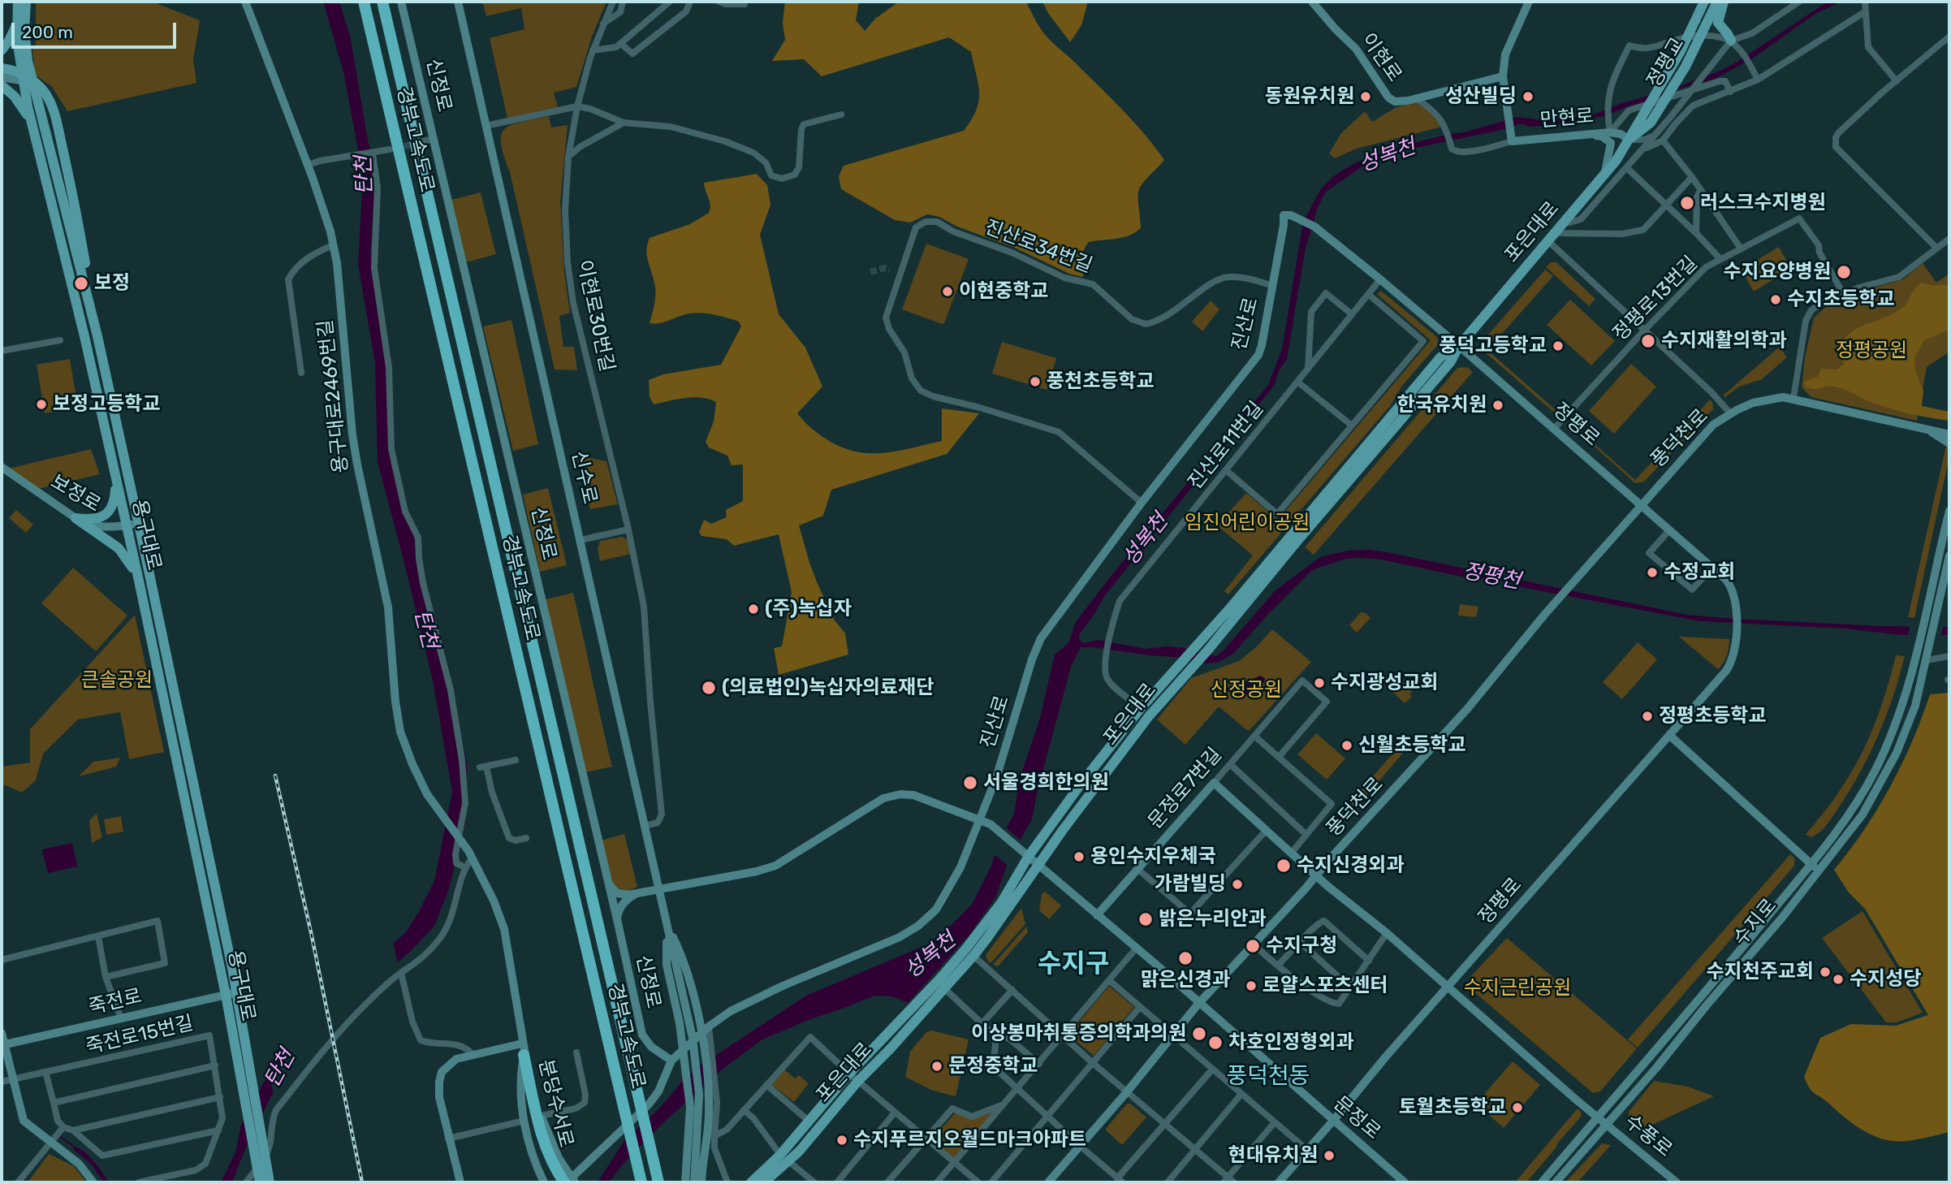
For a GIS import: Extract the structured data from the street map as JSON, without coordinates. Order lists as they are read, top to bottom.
{
  "streets": {
    "highway": ["경부고속도로", "분당수서로"],
    "main road": ["정평교", "포은대로", "용구대로"],
    "street": [
      "이현로",
      "신정로",
      "만현로",
      "진산로34번길",
      "정평로13번길",
      "이현로30번길",
      "진산로",
      "용구대로2469번길",
      "정평로",
      "풍덕천로",
      "진산로11번길",
      "신수로",
      "보정로",
      "문정로7번길",
      "수지로",
      "죽전로",
      "죽전로15번길",
      "문정로",
      "수풍로"
    ]
  },
  "crossings": [
    ["정평교", "포은대로"],
    ["신정로", "진산로"],
    ["만현로", "포은대로"],
    ["포은대로", "정평로"],
    ["포은대로", "진산로11번길"],
    ["포은대로", "문정로"],
    ["진산로34번길", "진산로"],
    ["정평로13번길", "정평로"],
    ["이현로30번길", "신수로"],
    ["진산로", "진산로11번길"],
    ["진산로", "분당수서로"],
    ["진산로", "문정로"],
    ["정평로", "풍덕천로"],
    ["정평로", "문정로"],
    ["정평로", "수풍로"],
    ["풍덕천로", "문정로"],
    ["풍덕천로", "수풍로"],
    ["신수로", "문정로"],
    ["보정로", "용구대로"],
    ["용구대로", "죽전로"],
    ["문정로7번길", "문정로"],
    ["문정로7번길", "수풍로"],
    ["수지로", "수풍로"]
  ],
  "districts": ["수지구", "풍덕천동"],
  "water": ["성복천", "탄천", "정평천"],
  "parks": [
    "정평공원",
    "임진어린이공원",
    "큰솔공원",
    "신정공원",
    "수지근린공원"
  ],
  "places": [
    "동원유치원",
    "성산빌딩",
    "러스크수지병원",
    "수지요양병원",
    "보정",
    "이현중학교",
    "수지초등학교",
    "수지재활의학과",
    "풍덕고등학교",
    "풍천초등학교",
    "보정고등학교",
    "한국유치원",
    "수정교회",
    "(주)녹십자",
    "수지광성교회",
    "(의료법인)녹십자의료재단",
    "정평초등학교",
    "신월초등학교",
    "서울경희한의원",
    "용인수지우체국",
    "수지신경외과",
    "가람빌딩",
    "밝은누리안과",
    "수지구청",
    "맑은신경과",
    "수지천주교회",
    "수지성당",
    "로얄스포츠센터",
    "이상봉마취통증의학과의원",
    "차호인정형외과",
    "문정중학교",
    "토월초등학교",
    "수지푸르지오월드마크아파트",
    "현대유치원"
  ],
  "scale_bar": "200 m"
}
